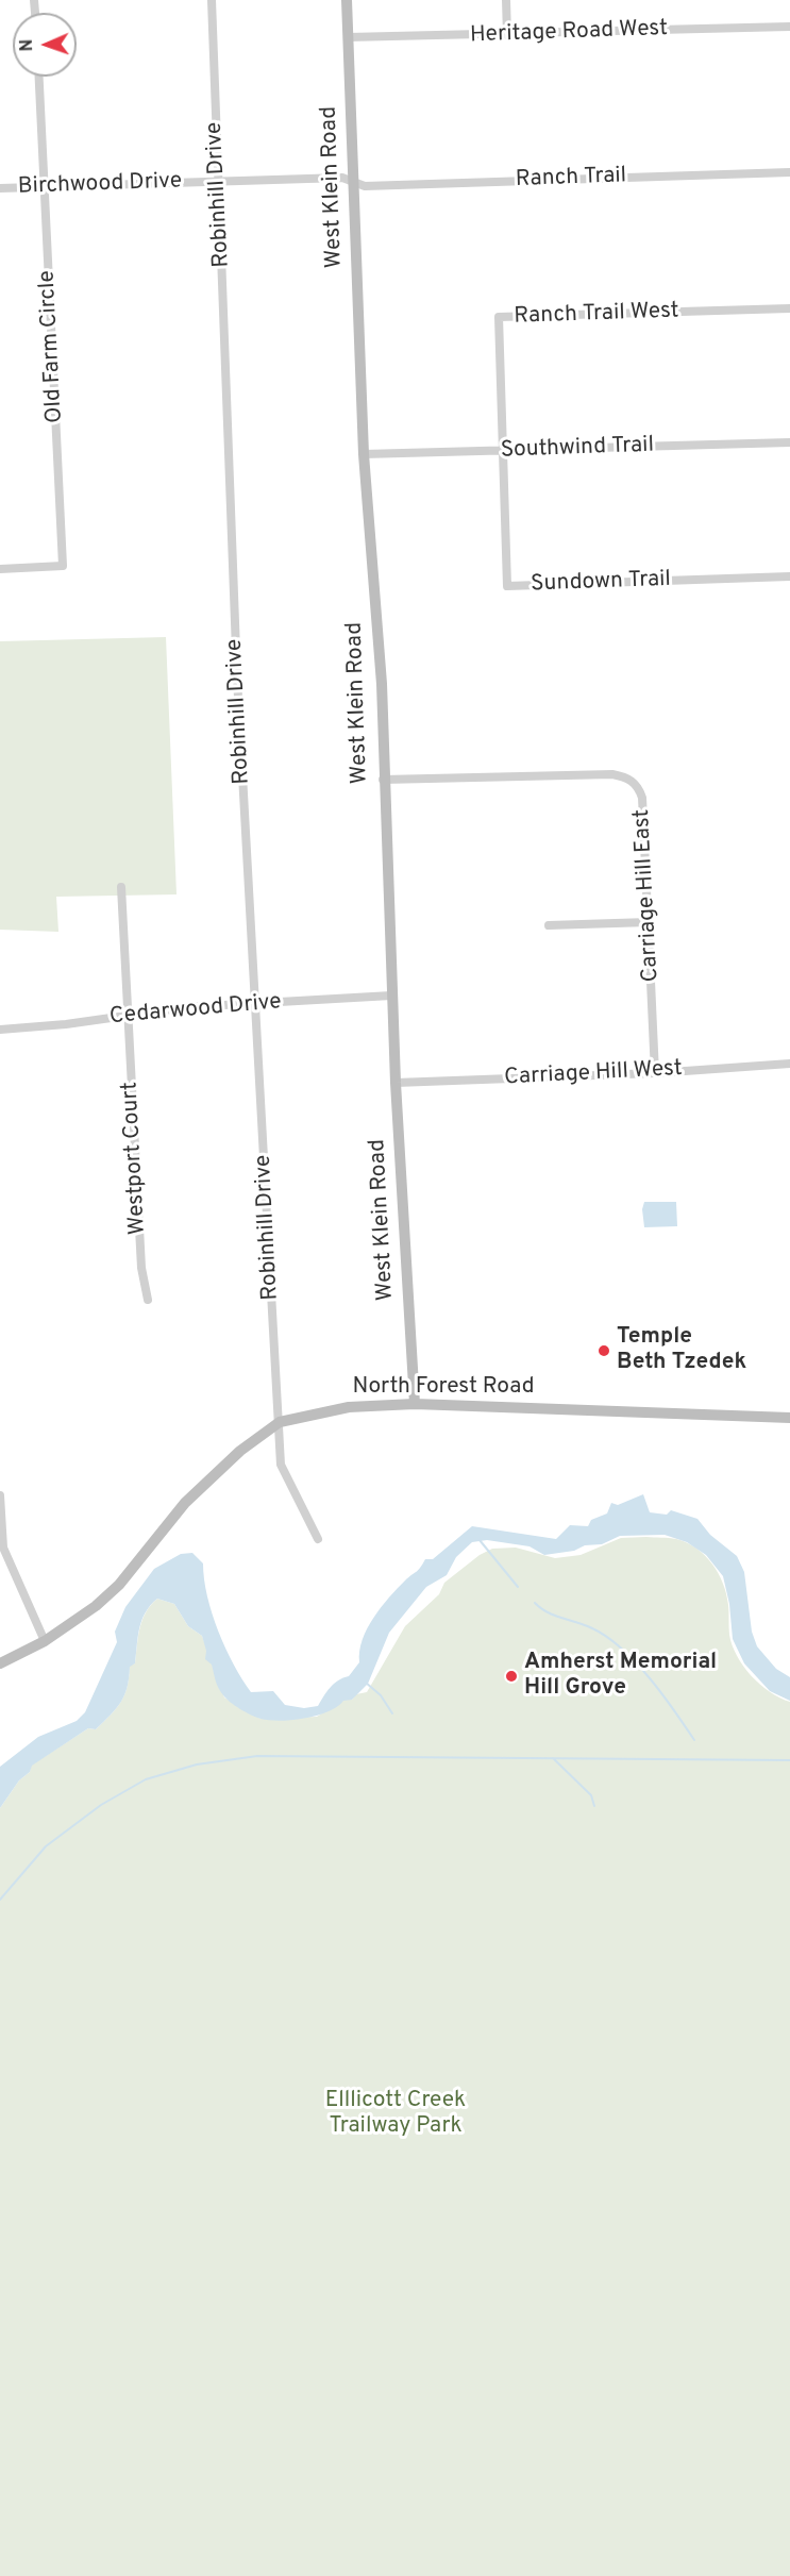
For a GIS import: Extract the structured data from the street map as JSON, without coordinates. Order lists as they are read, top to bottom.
{
  "streets": {
    "street": [
      "Heritage Road West",
      "Ranch Trail",
      "Birchwood Drive",
      "West Klein Road",
      "Robinhill Drive",
      "Ranch Trail West",
      "Old Farm Circle",
      "Southwind Trail",
      "Sundown Trail",
      "Carriage Hill East",
      "Cedarwood Drive",
      "Carriage Hill West",
      "Westport Court",
      "North Forest Road"
    ]
  },
  "crossings": [
    ["Heritage Road West", "West Klein Road"],
    ["Ranch Trail", "Birchwood Drive"],
    ["Ranch Trail", "West Klein Road"],
    ["Birchwood Drive", "West Klein Road"],
    ["Birchwood Drive", "Robinhill Drive"],
    ["Birchwood Drive", "Old Farm Circle"],
    ["West Klein Road", "Southwind Trail"],
    ["West Klein Road", "Carriage Hill East"],
    ["West Klein Road", "Cedarwood Drive"],
    ["West Klein Road", "Carriage Hill West"],
    ["West Klein Road", "North Forest Road"],
    ["Robinhill Drive", "Cedarwood Drive"],
    ["Robinhill Drive", "North Forest Road"],
    ["Ranch Trail West", "Southwind Trail"],
    ["Ranch Trail West", "Sundown Trail"],
    ["Southwind Trail", "Sundown Trail"],
    ["Carriage Hill East", "Carriage Hill West"],
    ["Cedarwood Drive", "Westport Court"]
  ],
  "parks": ["Elllicott Creek Trailway Park"],
  "places": ["Temple Beth Tzedek", "Amherst Memorial Hill Grove"],
  "north": "left"
}
